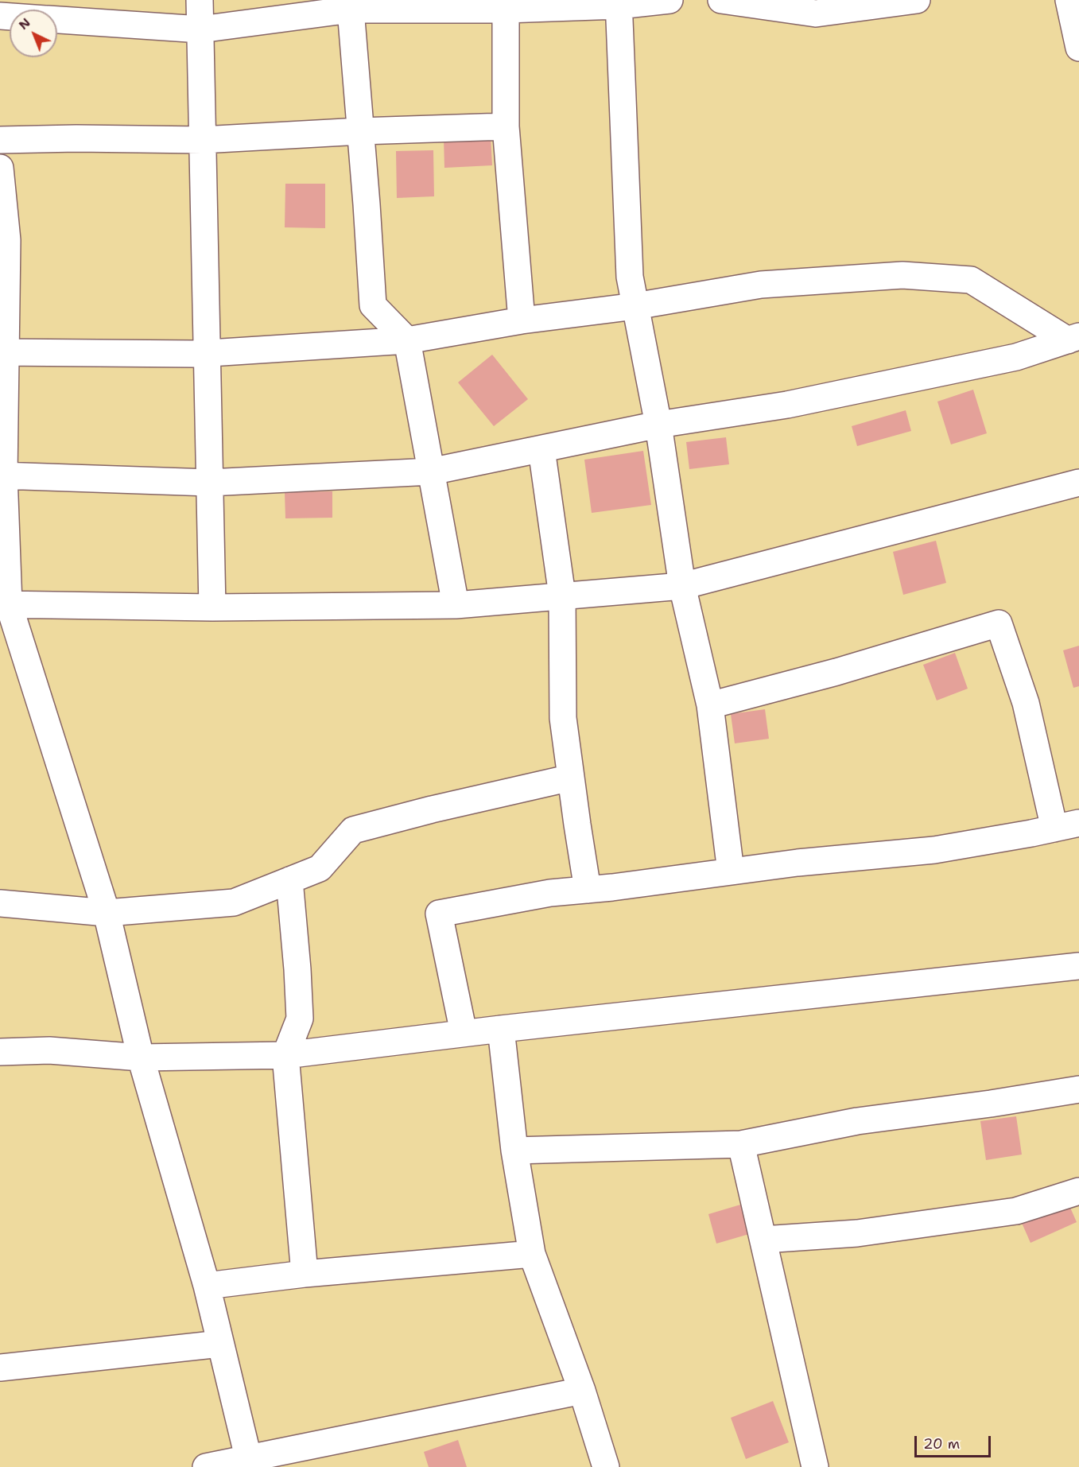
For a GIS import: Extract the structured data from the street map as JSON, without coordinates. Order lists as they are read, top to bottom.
{
  "scale_bar": "20 m",
  "north": "top left"
}
